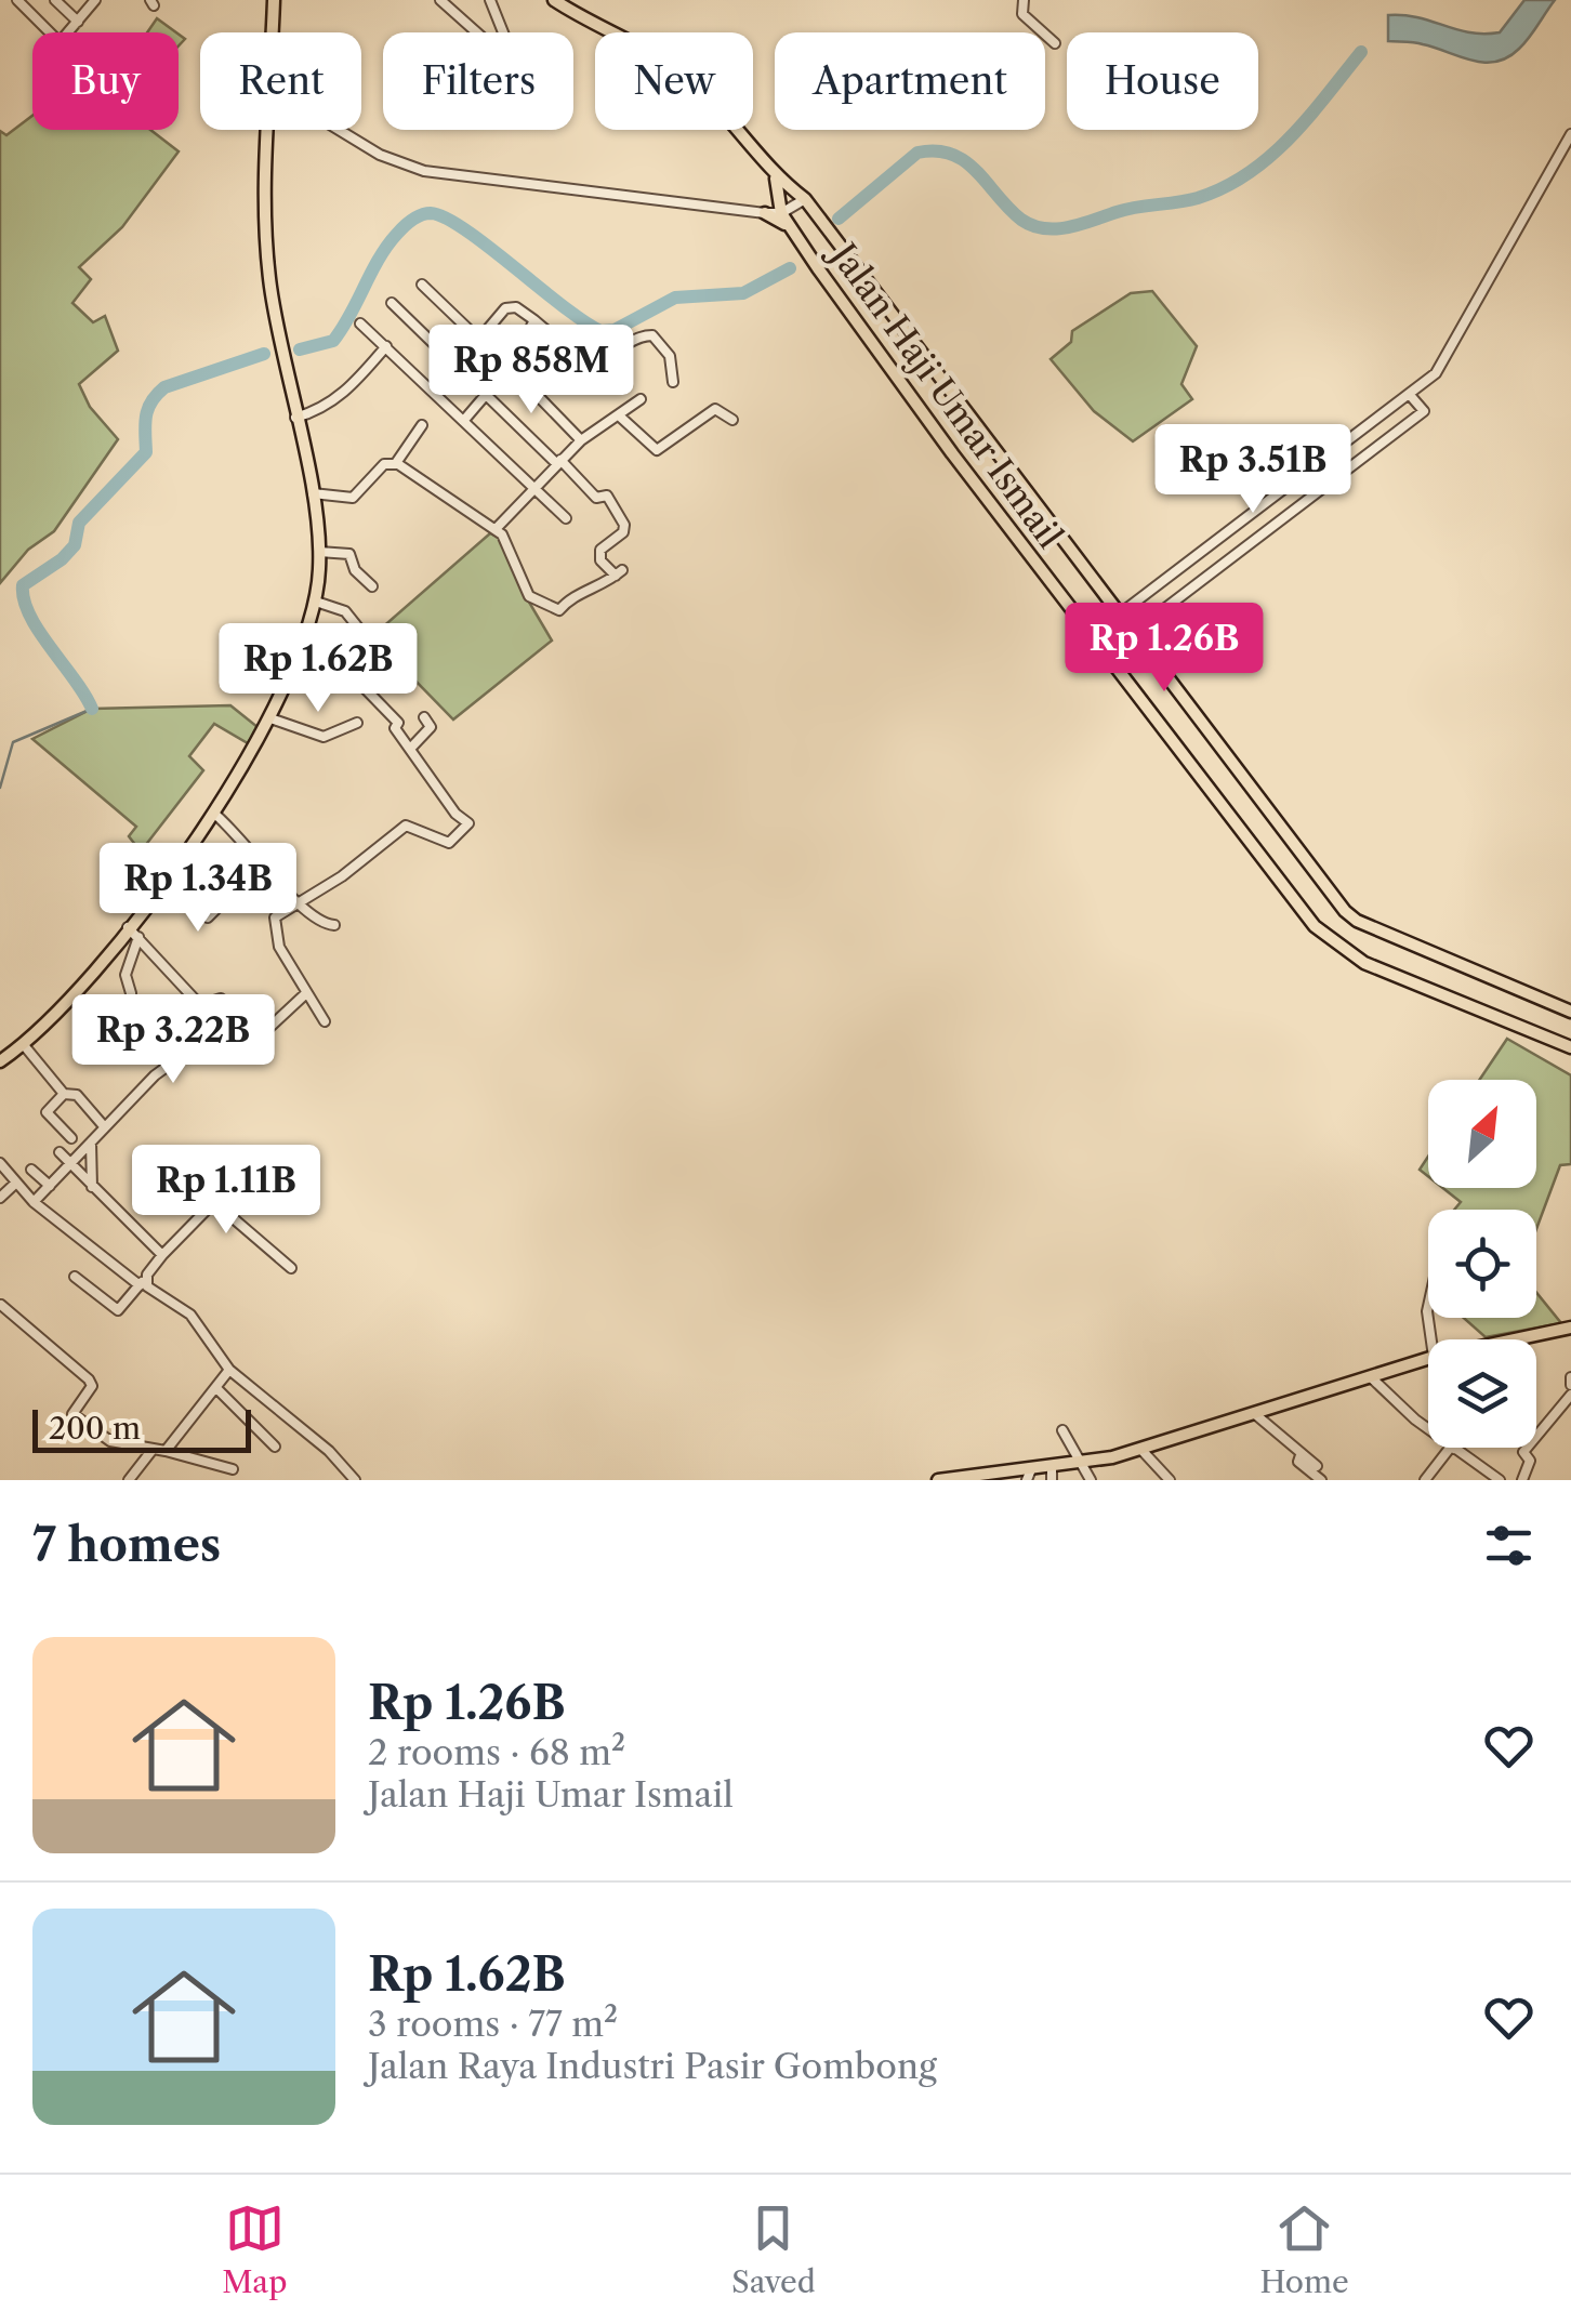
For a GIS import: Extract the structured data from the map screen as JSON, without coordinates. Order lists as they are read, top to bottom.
{
  "streets": {
    "main road": ["Jalan Haji Umar Ismail"]
  },
  "scale_bar": "200 m",
  "north": "top right",
  "page": {
    "chip": [
      "Buy",
      "Rent",
      "Filters",
      "New",
      "Apartment",
      "House"
    ],
    "price": [
      "Rp 858M",
      "Rp 3.51B",
      "Rp 1.26B",
      "Rp 1.62B",
      "Rp 1.34B",
      "Rp 3.22B",
      "Rp 1.11B"
    ],
    "scale": "200 m",
    "heading": "7 homes",
    "list": [
      {
        "name": "Rp 1.26B",
        "note": "2 rooms · 68 m² · Jalan Haji Umar Ismail"
      },
      {
        "name": "Rp 1.62B",
        "note": "3 rooms · 77 m² · Jalan Raya Industri Pasir Gombong"
      }
    ],
    "tabs": ["Map", "Saved", "Home"]
  }
}
